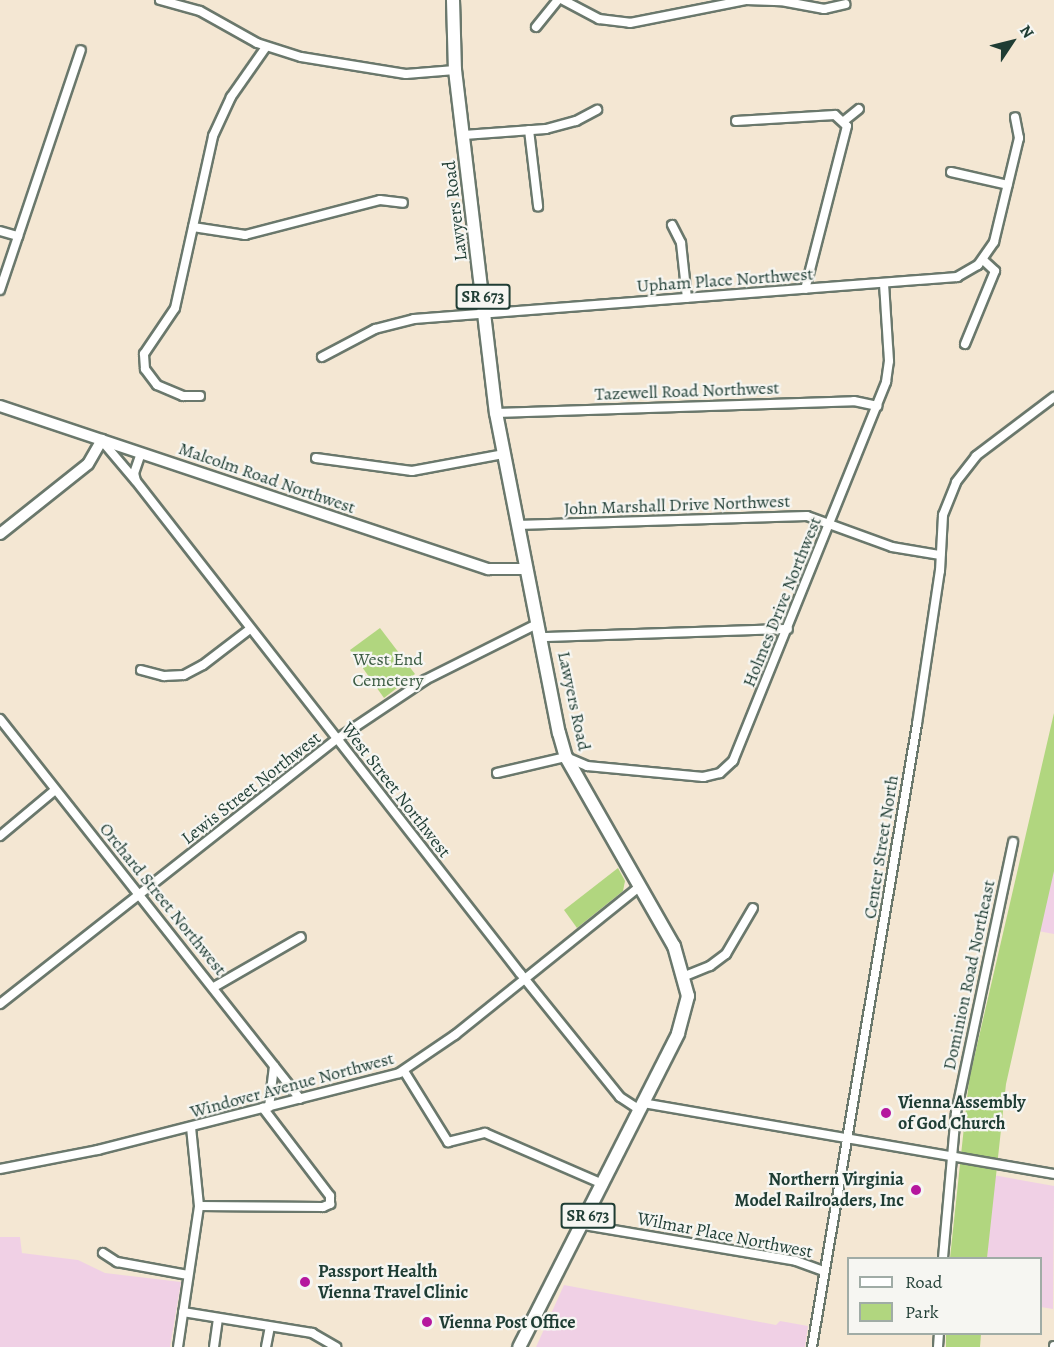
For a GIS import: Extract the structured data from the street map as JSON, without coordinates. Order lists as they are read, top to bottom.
{
  "streets": {
    "main road": ["Lawyers Road", "SR 673", "Malcolm Road Northwest"],
    "street": [
      "Upham Place Northwest",
      "Tazewell Road Northwest",
      "John Marshall Drive Northwest",
      "Holmes Drive Northwest",
      "Lewis Street Northwest",
      "West Street Northwest",
      "Center Street North",
      "Orchard Street Northwest",
      "Dominion Road Northeast",
      "Windover Avenue Northwest",
      "Wilmar Place Northwest"
    ]
  },
  "crossings": [
    ["Lawyers Road", "Upham Place Northwest"],
    ["Lawyers Road", "Tazewell Road Northwest"],
    ["Lawyers Road", "Malcolm Road Northwest"],
    ["Lawyers Road", "John Marshall Drive Northwest"],
    ["Lawyers Road", "Holmes Drive Northwest"],
    ["Lawyers Road", "Lewis Street Northwest"],
    ["Lawyers Road", "West Street Northwest"],
    ["Lawyers Road", "Windover Avenue Northwest"],
    ["Lawyers Road", "Wilmar Place Northwest"],
    ["Upham Place Northwest", "Holmes Drive Northwest"],
    ["Tazewell Road Northwest", "Holmes Drive Northwest"],
    ["Malcolm Road Northwest", "West Street Northwest"],
    ["John Marshall Drive Northwest", "Holmes Drive Northwest"],
    ["John Marshall Drive Northwest", "Center Street North"],
    ["Lewis Street Northwest", "West Street Northwest"],
    ["Lewis Street Northwest", "Orchard Street Northwest"],
    ["West Street Northwest", "Windover Avenue Northwest"],
    ["Center Street North", "Wilmar Place Northwest"],
    ["Orchard Street Northwest", "Windover Avenue Northwest"]
  ],
  "parks": ["West End Cemetery"],
  "places": [
    "Vienna Assembly of God Church",
    "Northern Virginia Model Railroaders, Inc",
    "Passport Health Vienna Travel Clinic",
    "Vienna Post Office"
  ],
  "legend": ["Road", "Park"],
  "north": "top right"
}
